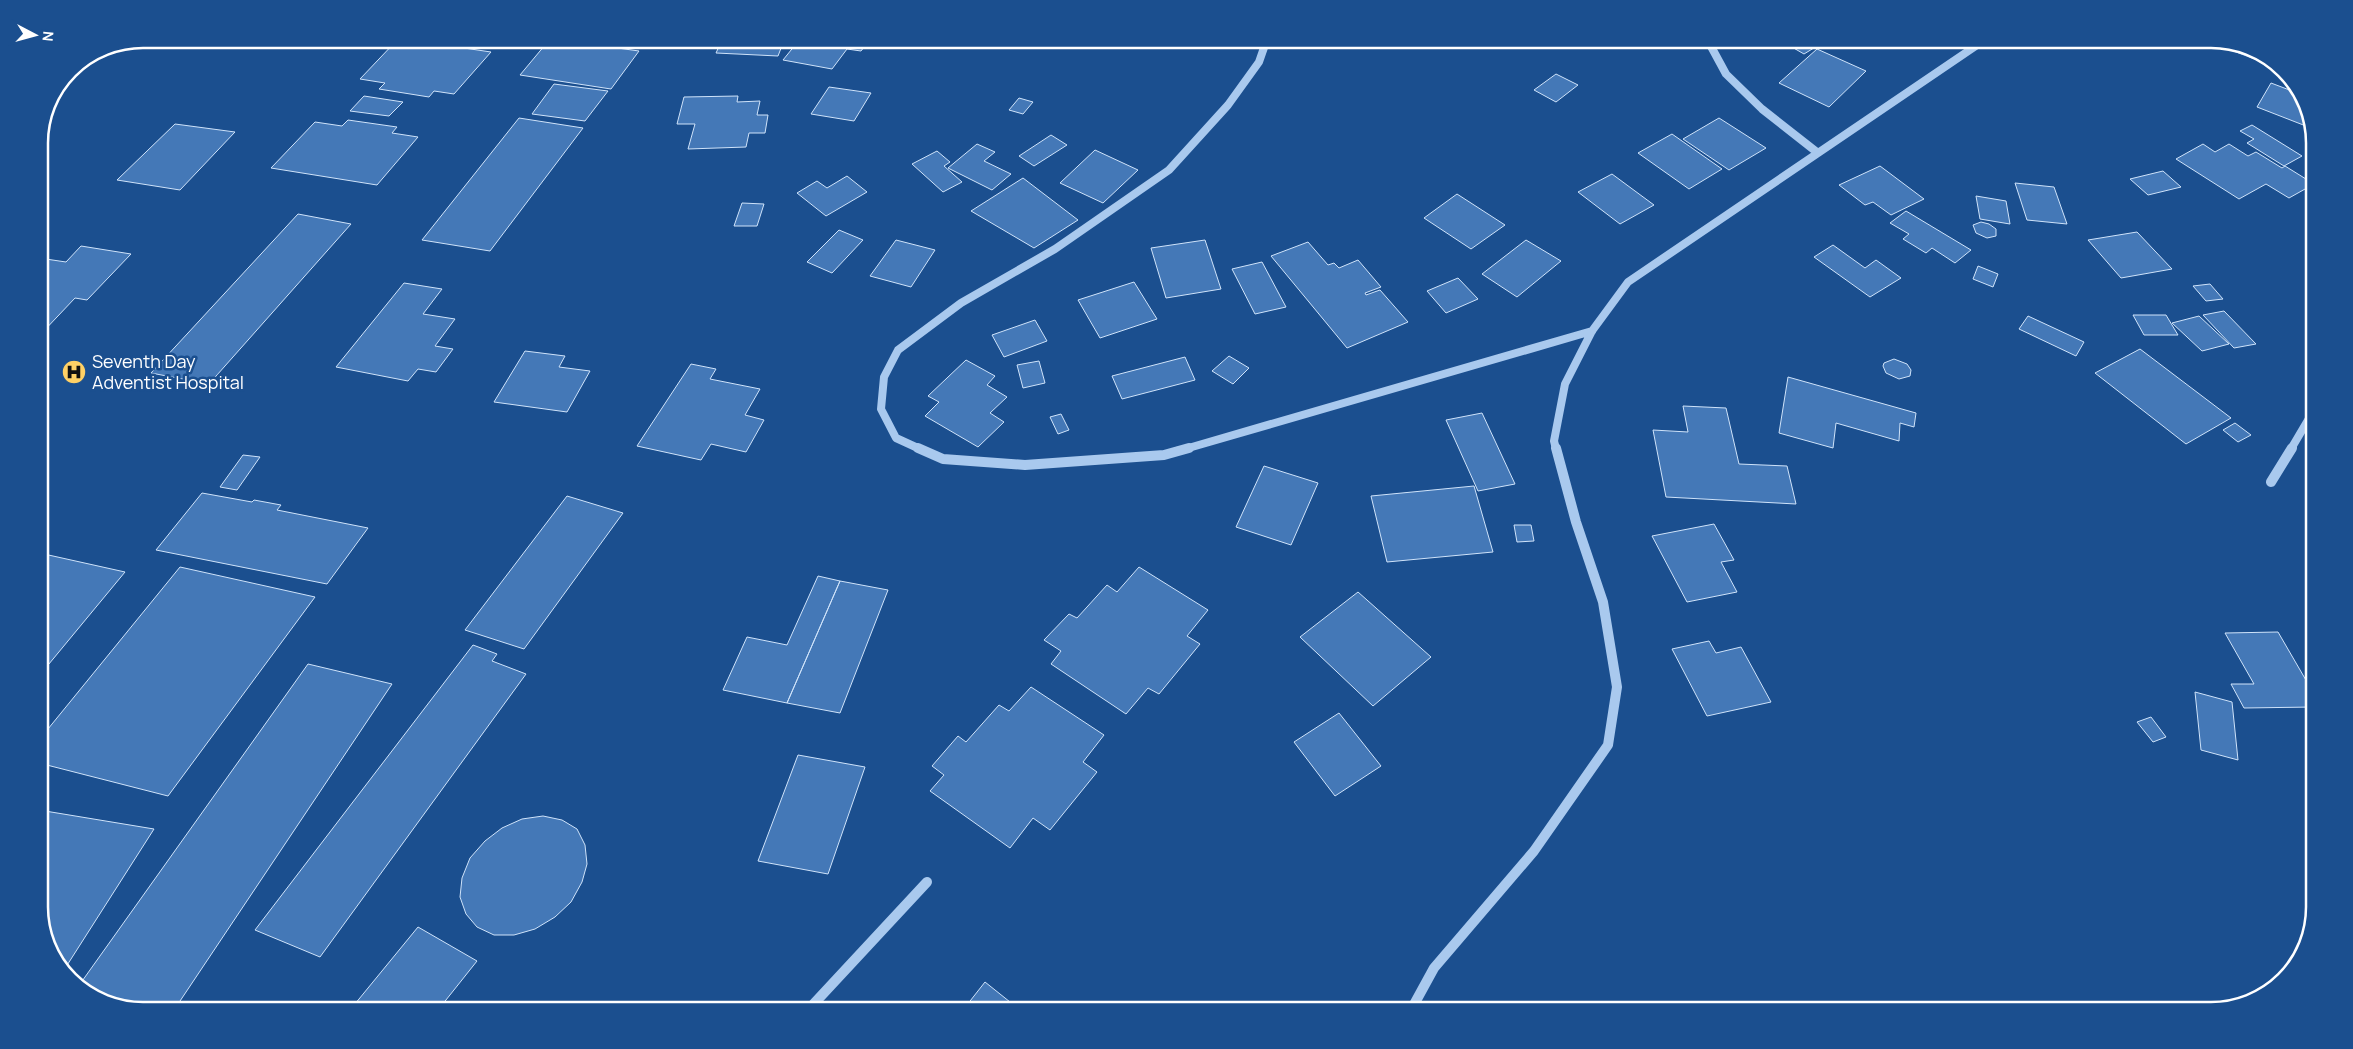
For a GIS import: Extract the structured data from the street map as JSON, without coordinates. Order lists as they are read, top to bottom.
{
  "places": {
    "hospital": ["Seventh Day Adventist Hospital"]
  },
  "north": "right"
}
